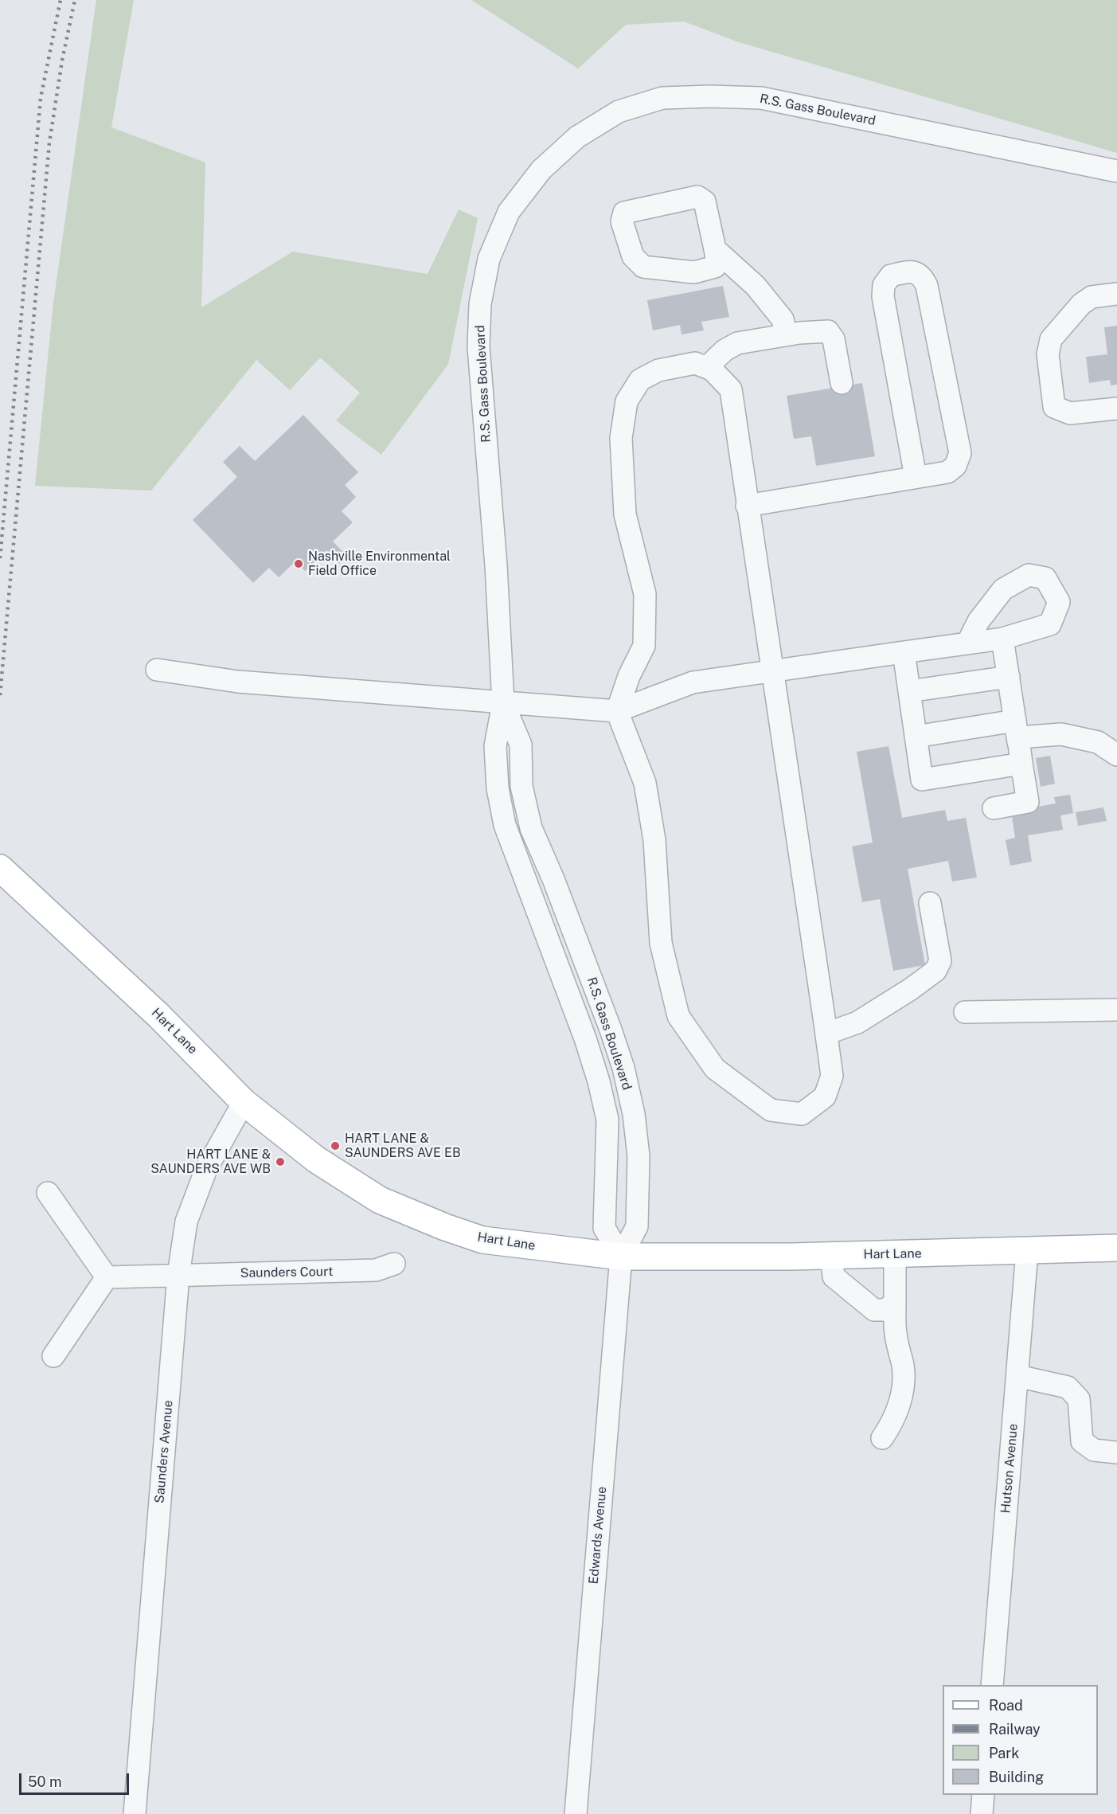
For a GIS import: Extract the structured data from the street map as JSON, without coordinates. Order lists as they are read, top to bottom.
{
  "streets": {
    "main road": ["Hart Lane"],
    "street": [
      "R.S. Gass Boulevard",
      "Saunders Court",
      "Saunders Avenue",
      "Hutson Avenue",
      "Edwards Avenue"
    ]
  },
  "crossings": [
    ["R.S. Gass Boulevard", "Hart Lane"],
    ["R.S. Gass Boulevard", "Edwards Avenue"],
    ["Hart Lane", "Saunders Avenue"],
    ["Hart Lane", "Hutson Avenue"],
    ["Hart Lane", "Edwards Avenue"],
    ["Saunders Court", "Saunders Avenue"]
  ],
  "places": ["Nashville Environmental Field Office", "HART LANE & SAUNDERS AVE EB", "HART LANE & SAUNDERS AVE WB"],
  "legend": [
    "Road",
    "Railway",
    "Park",
    "Building"
  ],
  "scale_bar": "50 m"
}
